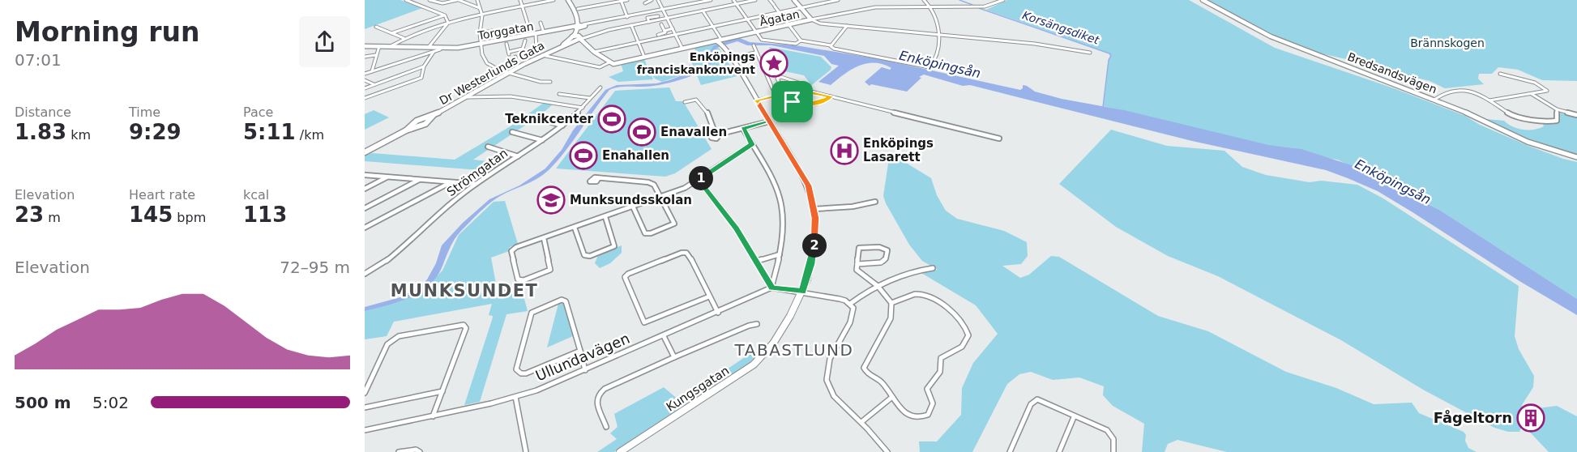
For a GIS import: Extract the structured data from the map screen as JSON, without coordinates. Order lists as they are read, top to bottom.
{
  "streets": {
    "main road": ["Dr Westerlunds Gata"],
    "street": [
      "Ågatan",
      "Torggatan",
      "Bredsandsvägen",
      "Strömgatan",
      "Ullundavägen",
      "Kungsgatan"
    ]
  },
  "crossings": [
    ["Ågatan", "Kungsgatan"]
  ],
  "districts": ["MUNKSUNDET", "TABASTLUND"],
  "water": ["Korsängsdiket", "Enköpingsån"],
  "parks": ["Brännskogen"],
  "places": {
    "place": ["Enköpings franciskankonvent"],
    "sports": ["Teknikcenter", "Enavallen", "Enahallen"],
    "hospital": ["Enköpings Lasarett"],
    "school or university": ["Munksundsskolan"],
    "building": ["Fågeltorn"]
  },
  "page": {
    "heading": ["Morning run", "07:01"],
    "stats": [
      ["Distance", "1.83 km"],
      ["Time", "9:29"],
      ["Pace", "5:11 /km"],
      ["Elevation", "23 m"],
      ["Heart rate", "145 bpm"],
      ["kcal", "113"]
    ],
    "pins": ["1", "2"],
    "chart": ["Elevation", "72–95 m"],
    "list": [
      {
        "name": "500 m",
        "note": "5:02"
      }
    ]
  }
}
